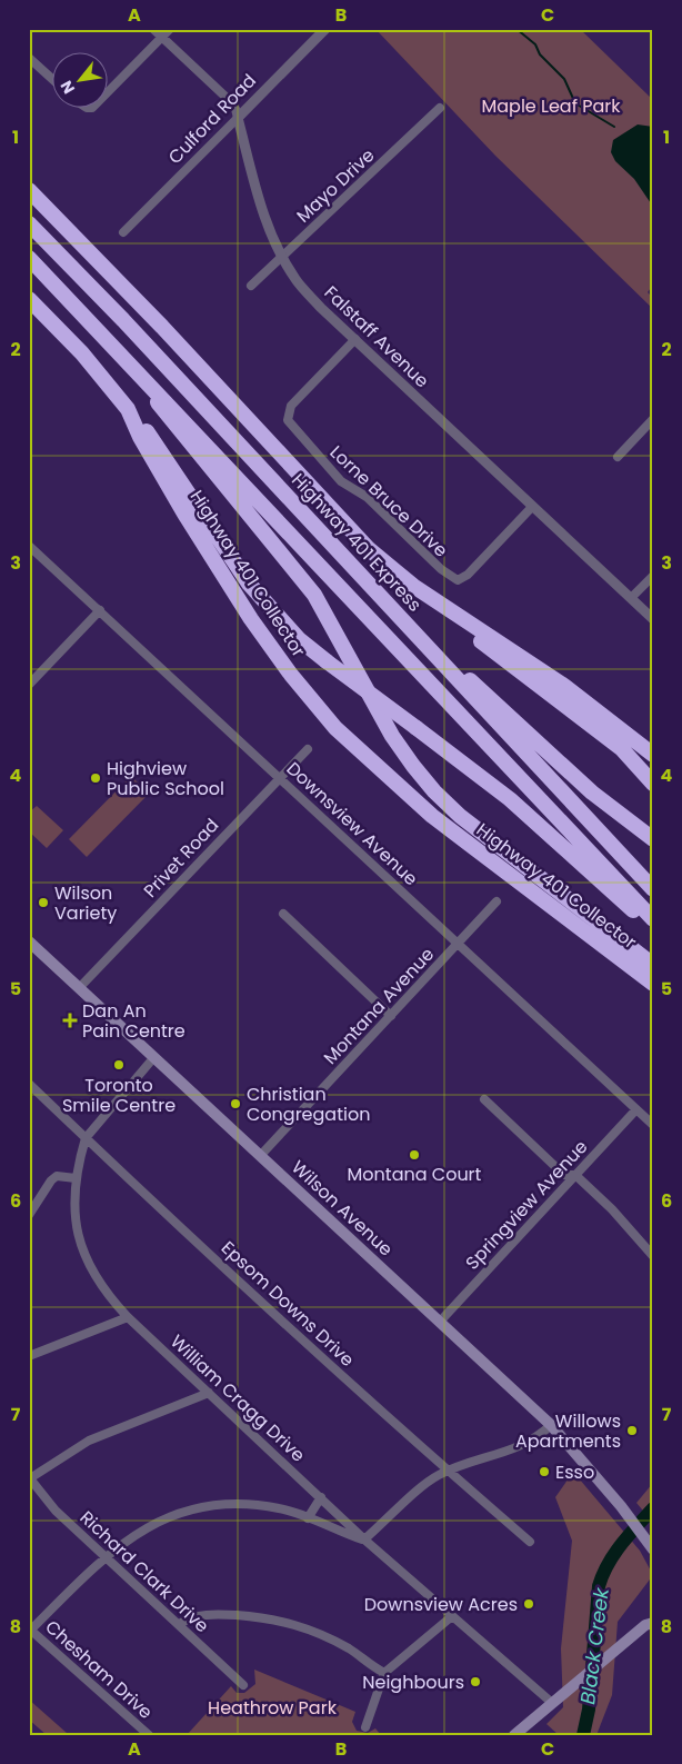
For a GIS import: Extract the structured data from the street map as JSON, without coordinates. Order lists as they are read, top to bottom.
{
  "streets": {
    "highway": ["Highway 401 Express", "Highway 401 Collector"],
    "main road": ["Wilson Avenue"],
    "street": [
      "Culford Road",
      "Mayo Drive",
      "Falstaff Avenue",
      "Lorne Bruce Drive",
      "Downsview Avenue",
      "Privet Road",
      "Montana Avenue",
      "Springview Avenue",
      "Epsom Downs Drive",
      "William Cragg Drive",
      "Richard Clark Drive",
      "Chesham Drive"
    ]
  },
  "crossings": [
    ["Culford Road", "Falstaff Avenue"],
    ["Mayo Drive", "Falstaff Avenue"],
    ["Falstaff Avenue", "Lorne Bruce Drive"],
    ["Downsview Avenue", "Privet Road"],
    ["Downsview Avenue", "Montana Avenue"],
    ["Downsview Avenue", "Springview Avenue"],
    ["Privet Road", "Wilson Avenue"],
    ["Montana Avenue", "Wilson Avenue"],
    ["Springview Avenue", "Wilson Avenue"],
    ["Wilson Avenue", "William Cragg Drive"],
    ["Epsom Downs Drive", "William Cragg Drive"]
  ],
  "water": ["Black Creek"],
  "parks": ["Maple Leaf Park", "Heathrow Park"],
  "places": {
    "other": [
      "Highview Public School",
      "Wilson Variety",
      "Toronto Smile Centre",
      "Christian Congregation",
      "Montana Court",
      "Willows Apartments",
      "Esso",
      "Downsview Acres",
      "Neighbours"
    ],
    "health": ["Dan An Pain Centre"]
  },
  "north": "bottom left",
  "grid": {
    "columns": ["A", "B", "C"],
    "rows": [
      "1",
      "2",
      "3",
      "4",
      "5",
      "6",
      "7",
      "8"
    ]
  }
}
